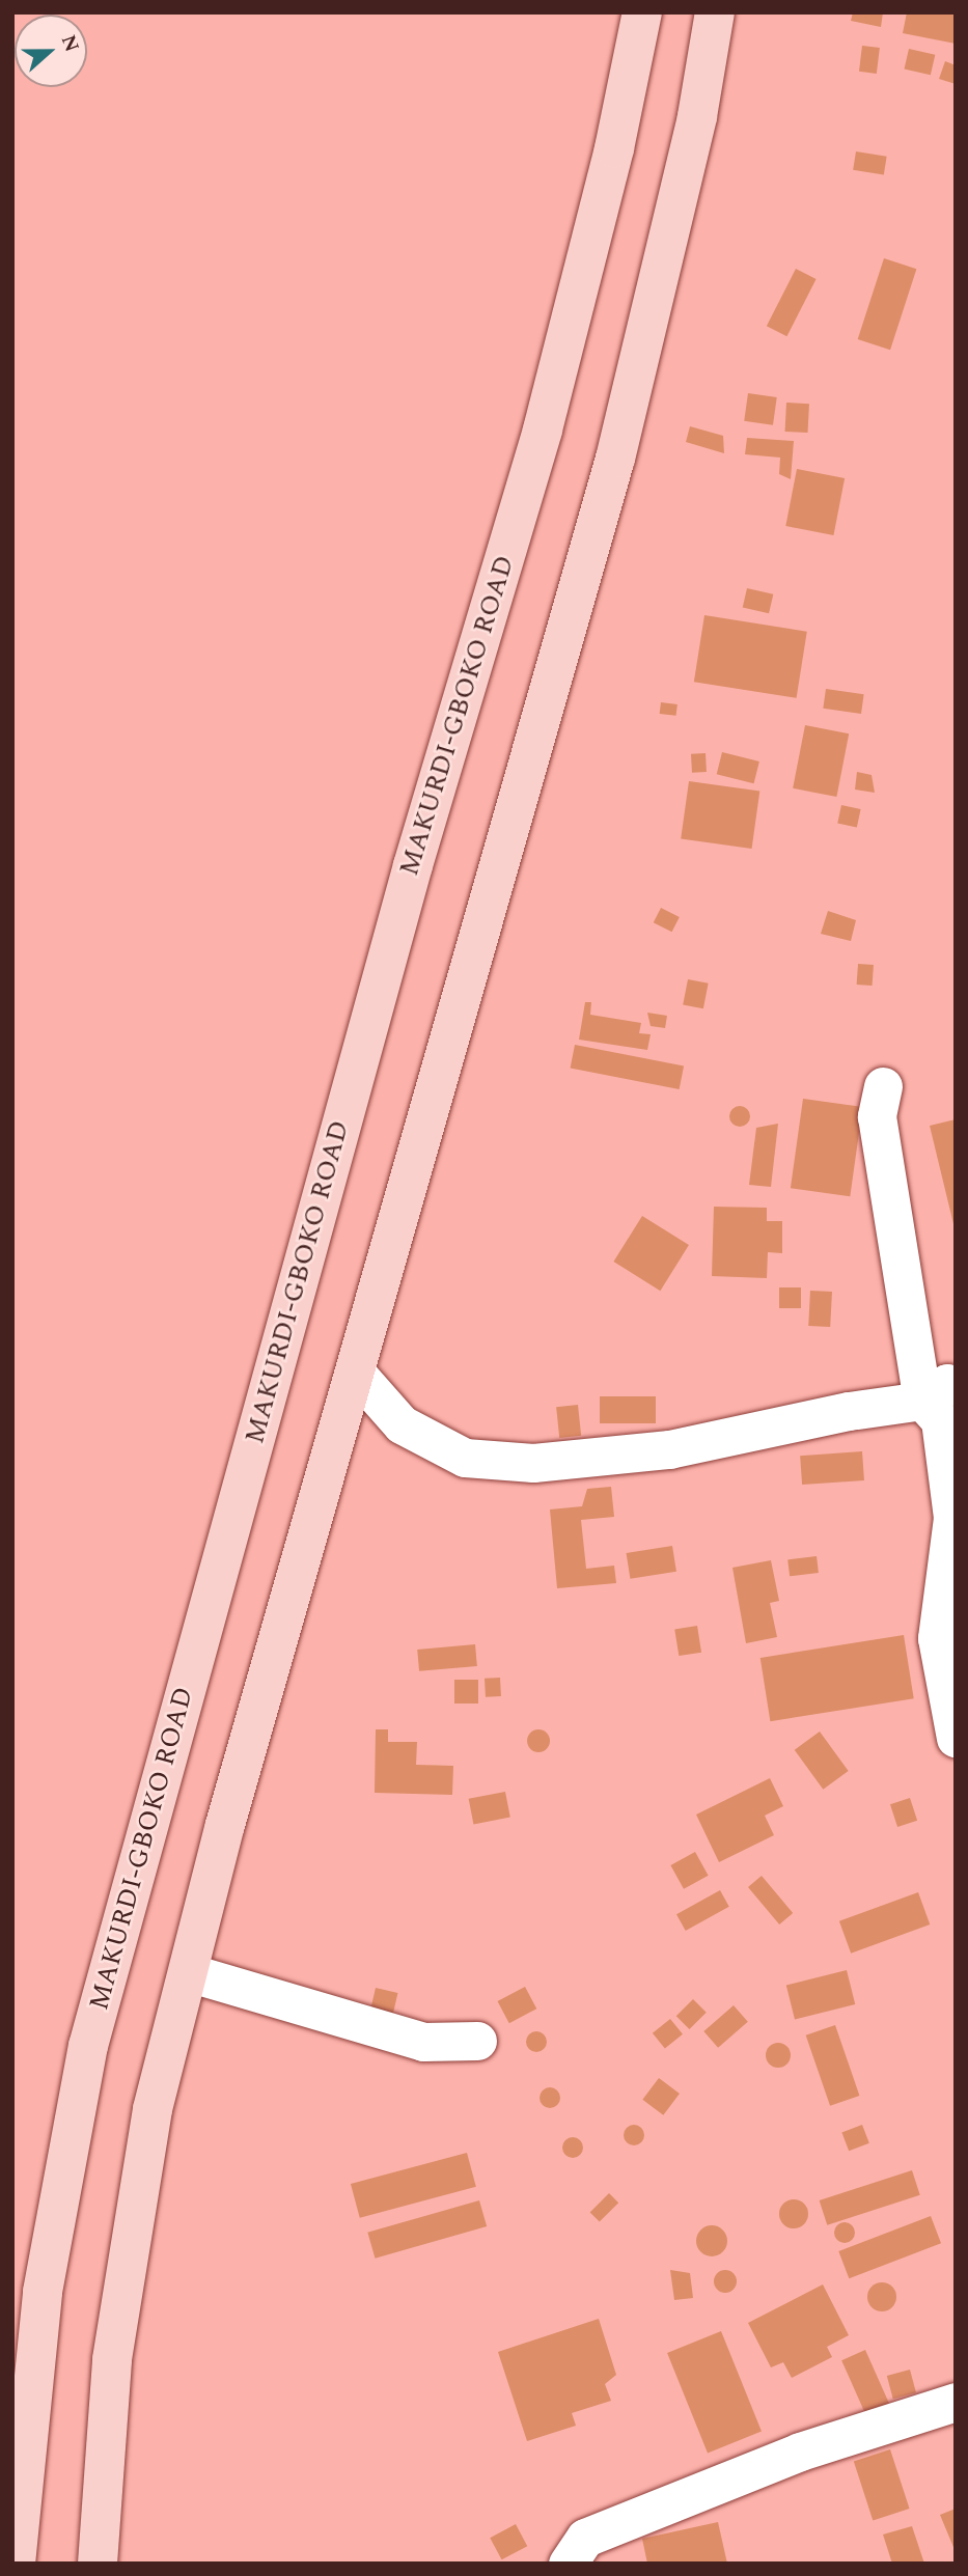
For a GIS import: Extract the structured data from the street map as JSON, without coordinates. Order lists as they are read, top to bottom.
{
  "streets": {
    "main road": ["MAKURDI-GBOKO ROAD"]
  },
  "north": "right"
}
